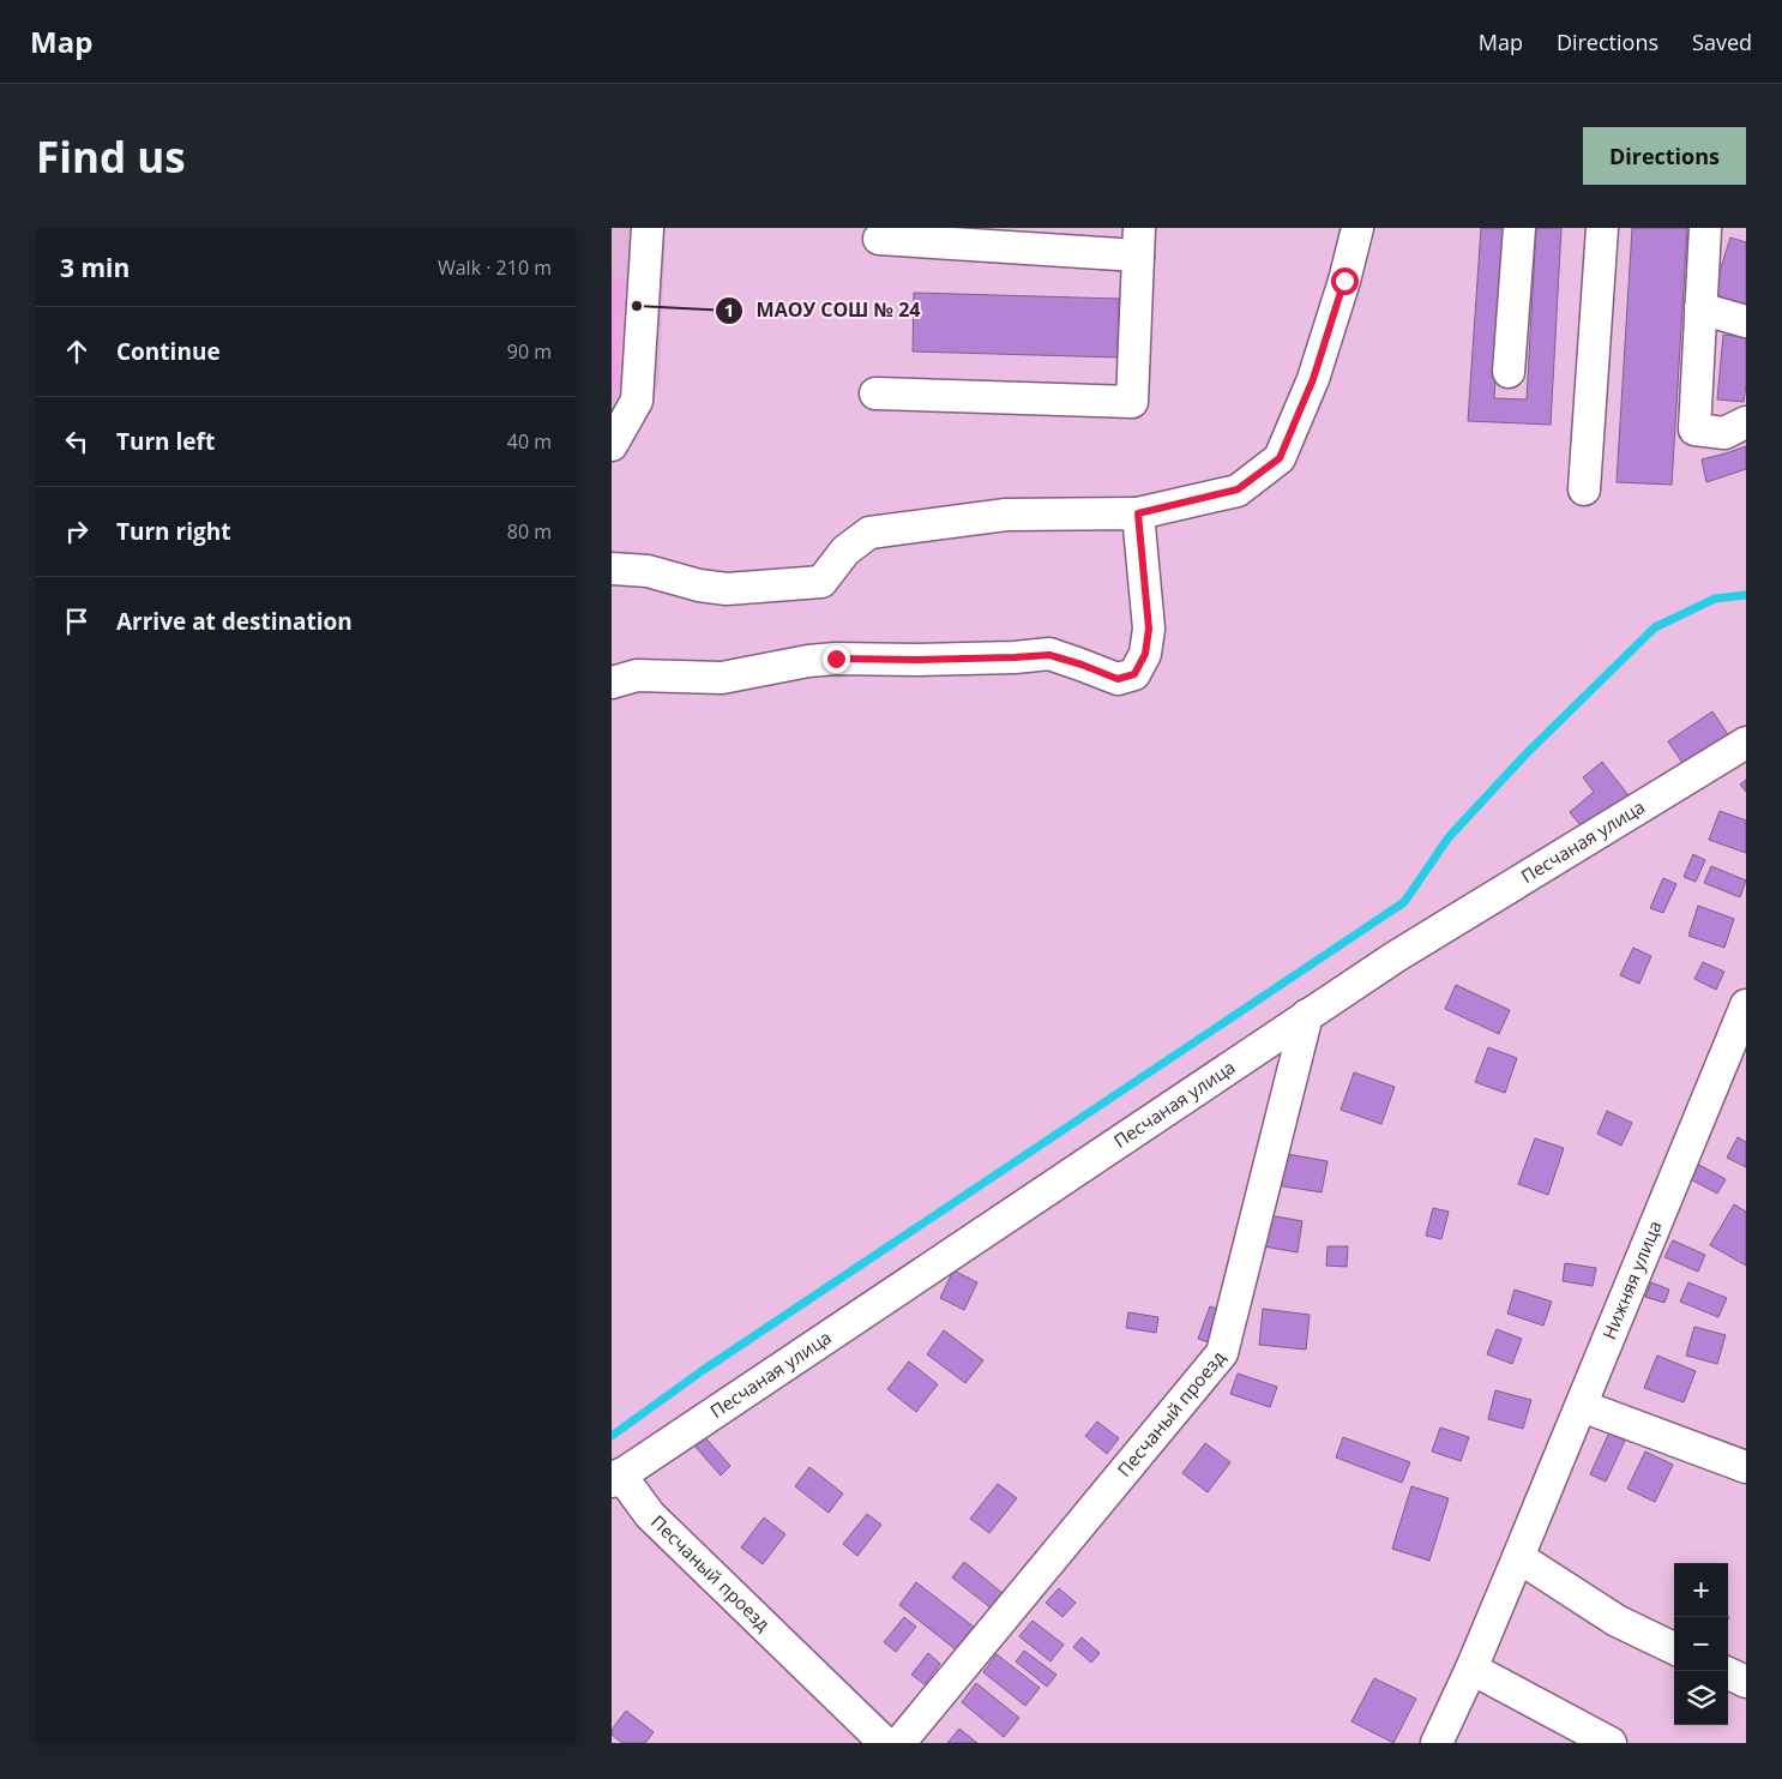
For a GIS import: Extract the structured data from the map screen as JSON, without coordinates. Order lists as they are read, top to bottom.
{
  "streets": {
    "street": ["Песчаная улица", "Нижняя улица", "Песчаный проезд"]
  },
  "crossings": [
    ["Песчаная улица", "Песчаный проезд"]
  ],
  "places": ["МАОУ СОШ № 24"],
  "page": {
    "header": "Map",
    "nav": ["Map", "Directions", "Saved"],
    "buttons": "Directions",
    "title": "Find us",
    "heading": ["3 min", "Walk · 210 m"],
    "list": [
      ["Continue", "90 m"],
      ["Turn left", "40 m"],
      ["Turn right", "80 m"],
      "Arrive at destination"
    ],
    "map_buttons": ["+", "−"]
  }
}
